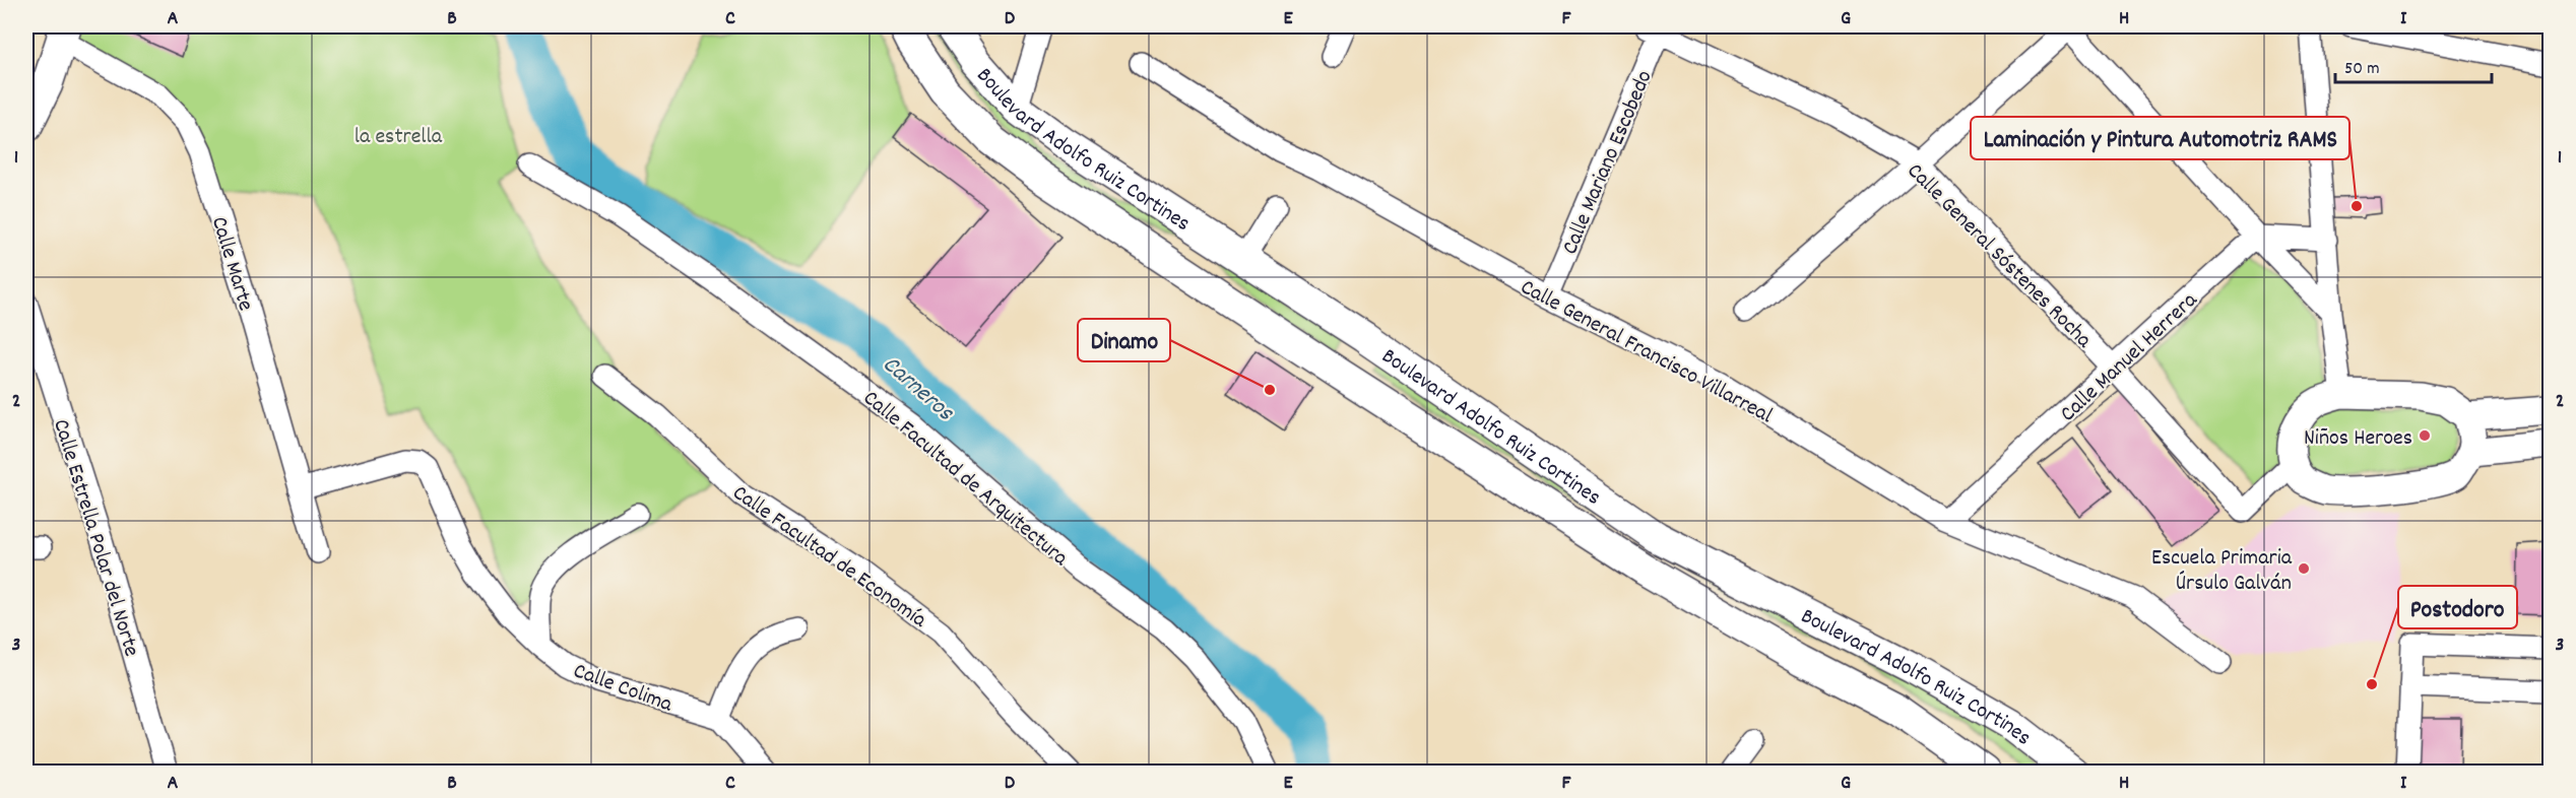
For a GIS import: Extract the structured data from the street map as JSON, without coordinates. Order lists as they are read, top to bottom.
{
  "streets": {
    "main road": ["Boulevard Adolfo Ruiz Cortines"],
    "street": [
      "Calle Mariano Escobedo",
      "Calle General Sóstenes Rocha",
      "Calle Marte",
      "Calle General Francisco Villarreal",
      "Calle Manuel Herrera",
      "Calle Facultad de Arquitectura",
      "Calle Estrella Polar del Norte",
      "Calle Facultad de Economía",
      "Calle Colima"
    ]
  },
  "crossings": [
    ["Calle Mariano Escobedo", "Calle General Sóstenes Rocha"],
    ["Calle Mariano Escobedo", "Calle General Francisco Villarreal"],
    ["Calle General Sóstenes Rocha", "Calle Manuel Herrera"],
    ["Calle Marte", "Calle Colima"],
    ["Calle General Francisco Villarreal", "Calle Manuel Herrera"]
  ],
  "water": ["Carneros"],
  "parks": ["la estrella"],
  "places": [
    "Laminación y Pintura Automotriz RAMS",
    "Dinamo",
    "Niños Heroes",
    "Escuela Primaria Úrsulo Galván",
    "Postodoro"
  ],
  "scale_bar": "50 m",
  "grid": {
    "columns": [
      "A",
      "B",
      "C",
      "D",
      "E",
      "F",
      "G",
      "H",
      "I"
    ],
    "rows": ["1", "2", "3"]
  }
}
